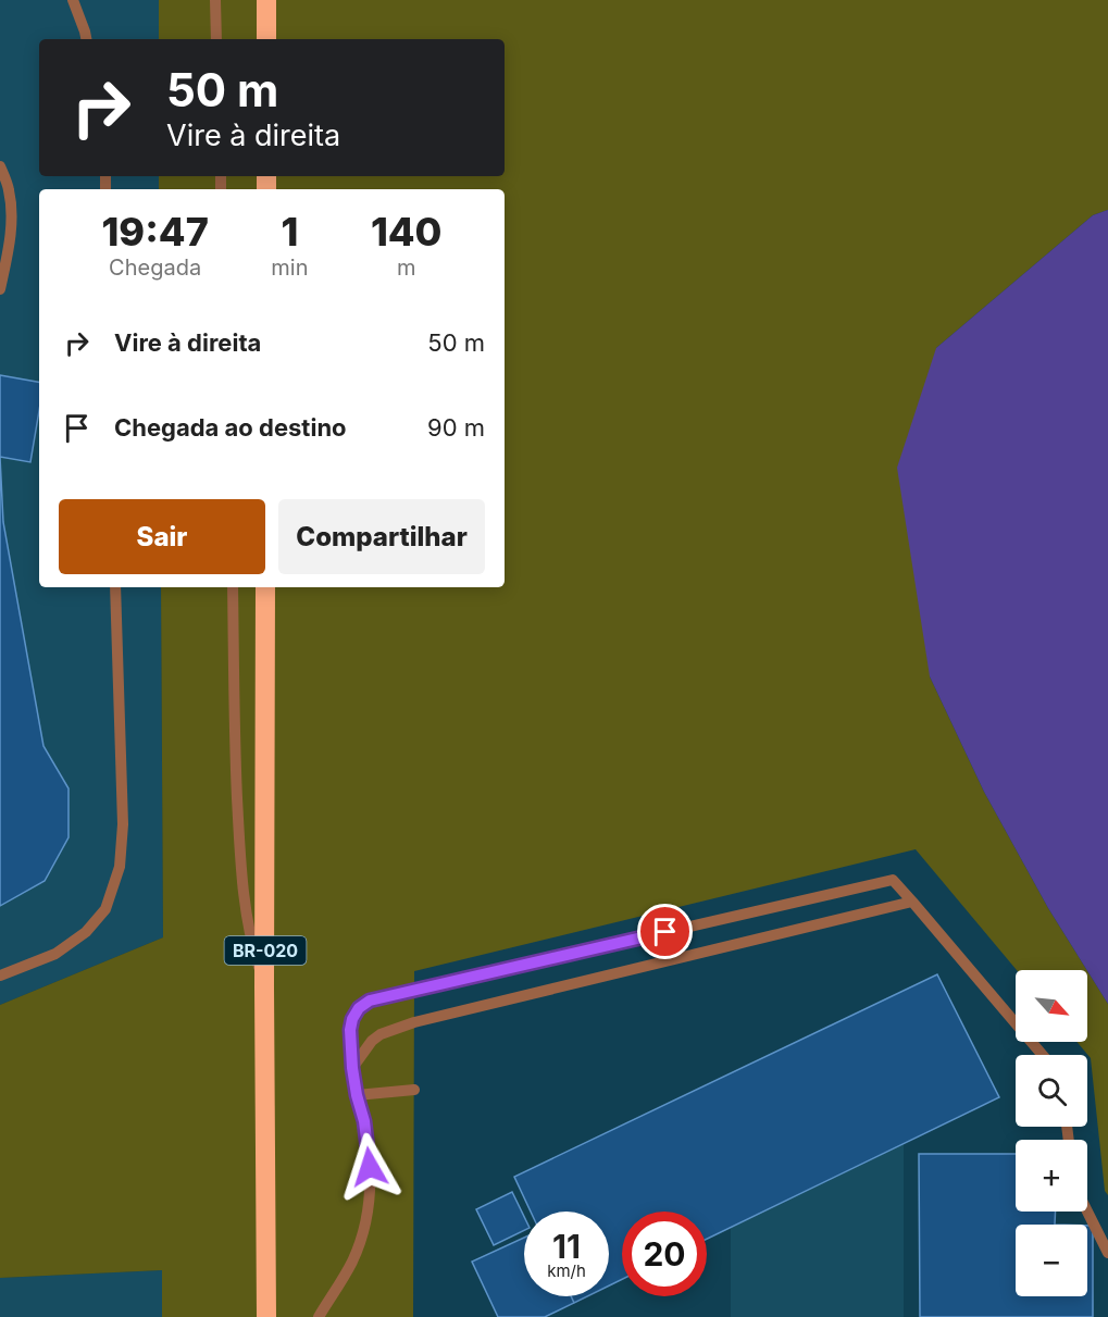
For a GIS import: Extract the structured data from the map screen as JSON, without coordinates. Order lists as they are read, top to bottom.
{
  "streets": {
    "highway": ["BR-020"]
  },
  "north": "bottom right",
  "page": {
    "turn": ["50 m", "Vire à direita"],
    "eta": [
      "19:47",
      "Chegada",
      "1",
      "min",
      "140",
      "m"
    ],
    "list": [
      {
        "name": "Vire à direita",
        "value": "50 m"
      },
      {
        "name": "Chegada ao destino",
        "value": "90 m"
      }
    ],
    "buttons": ["Sair", "Compartilhar"],
    "map_buttons": ["+", "−"],
    "speed": "11 km/h",
    "limit": "20"
  }
}
